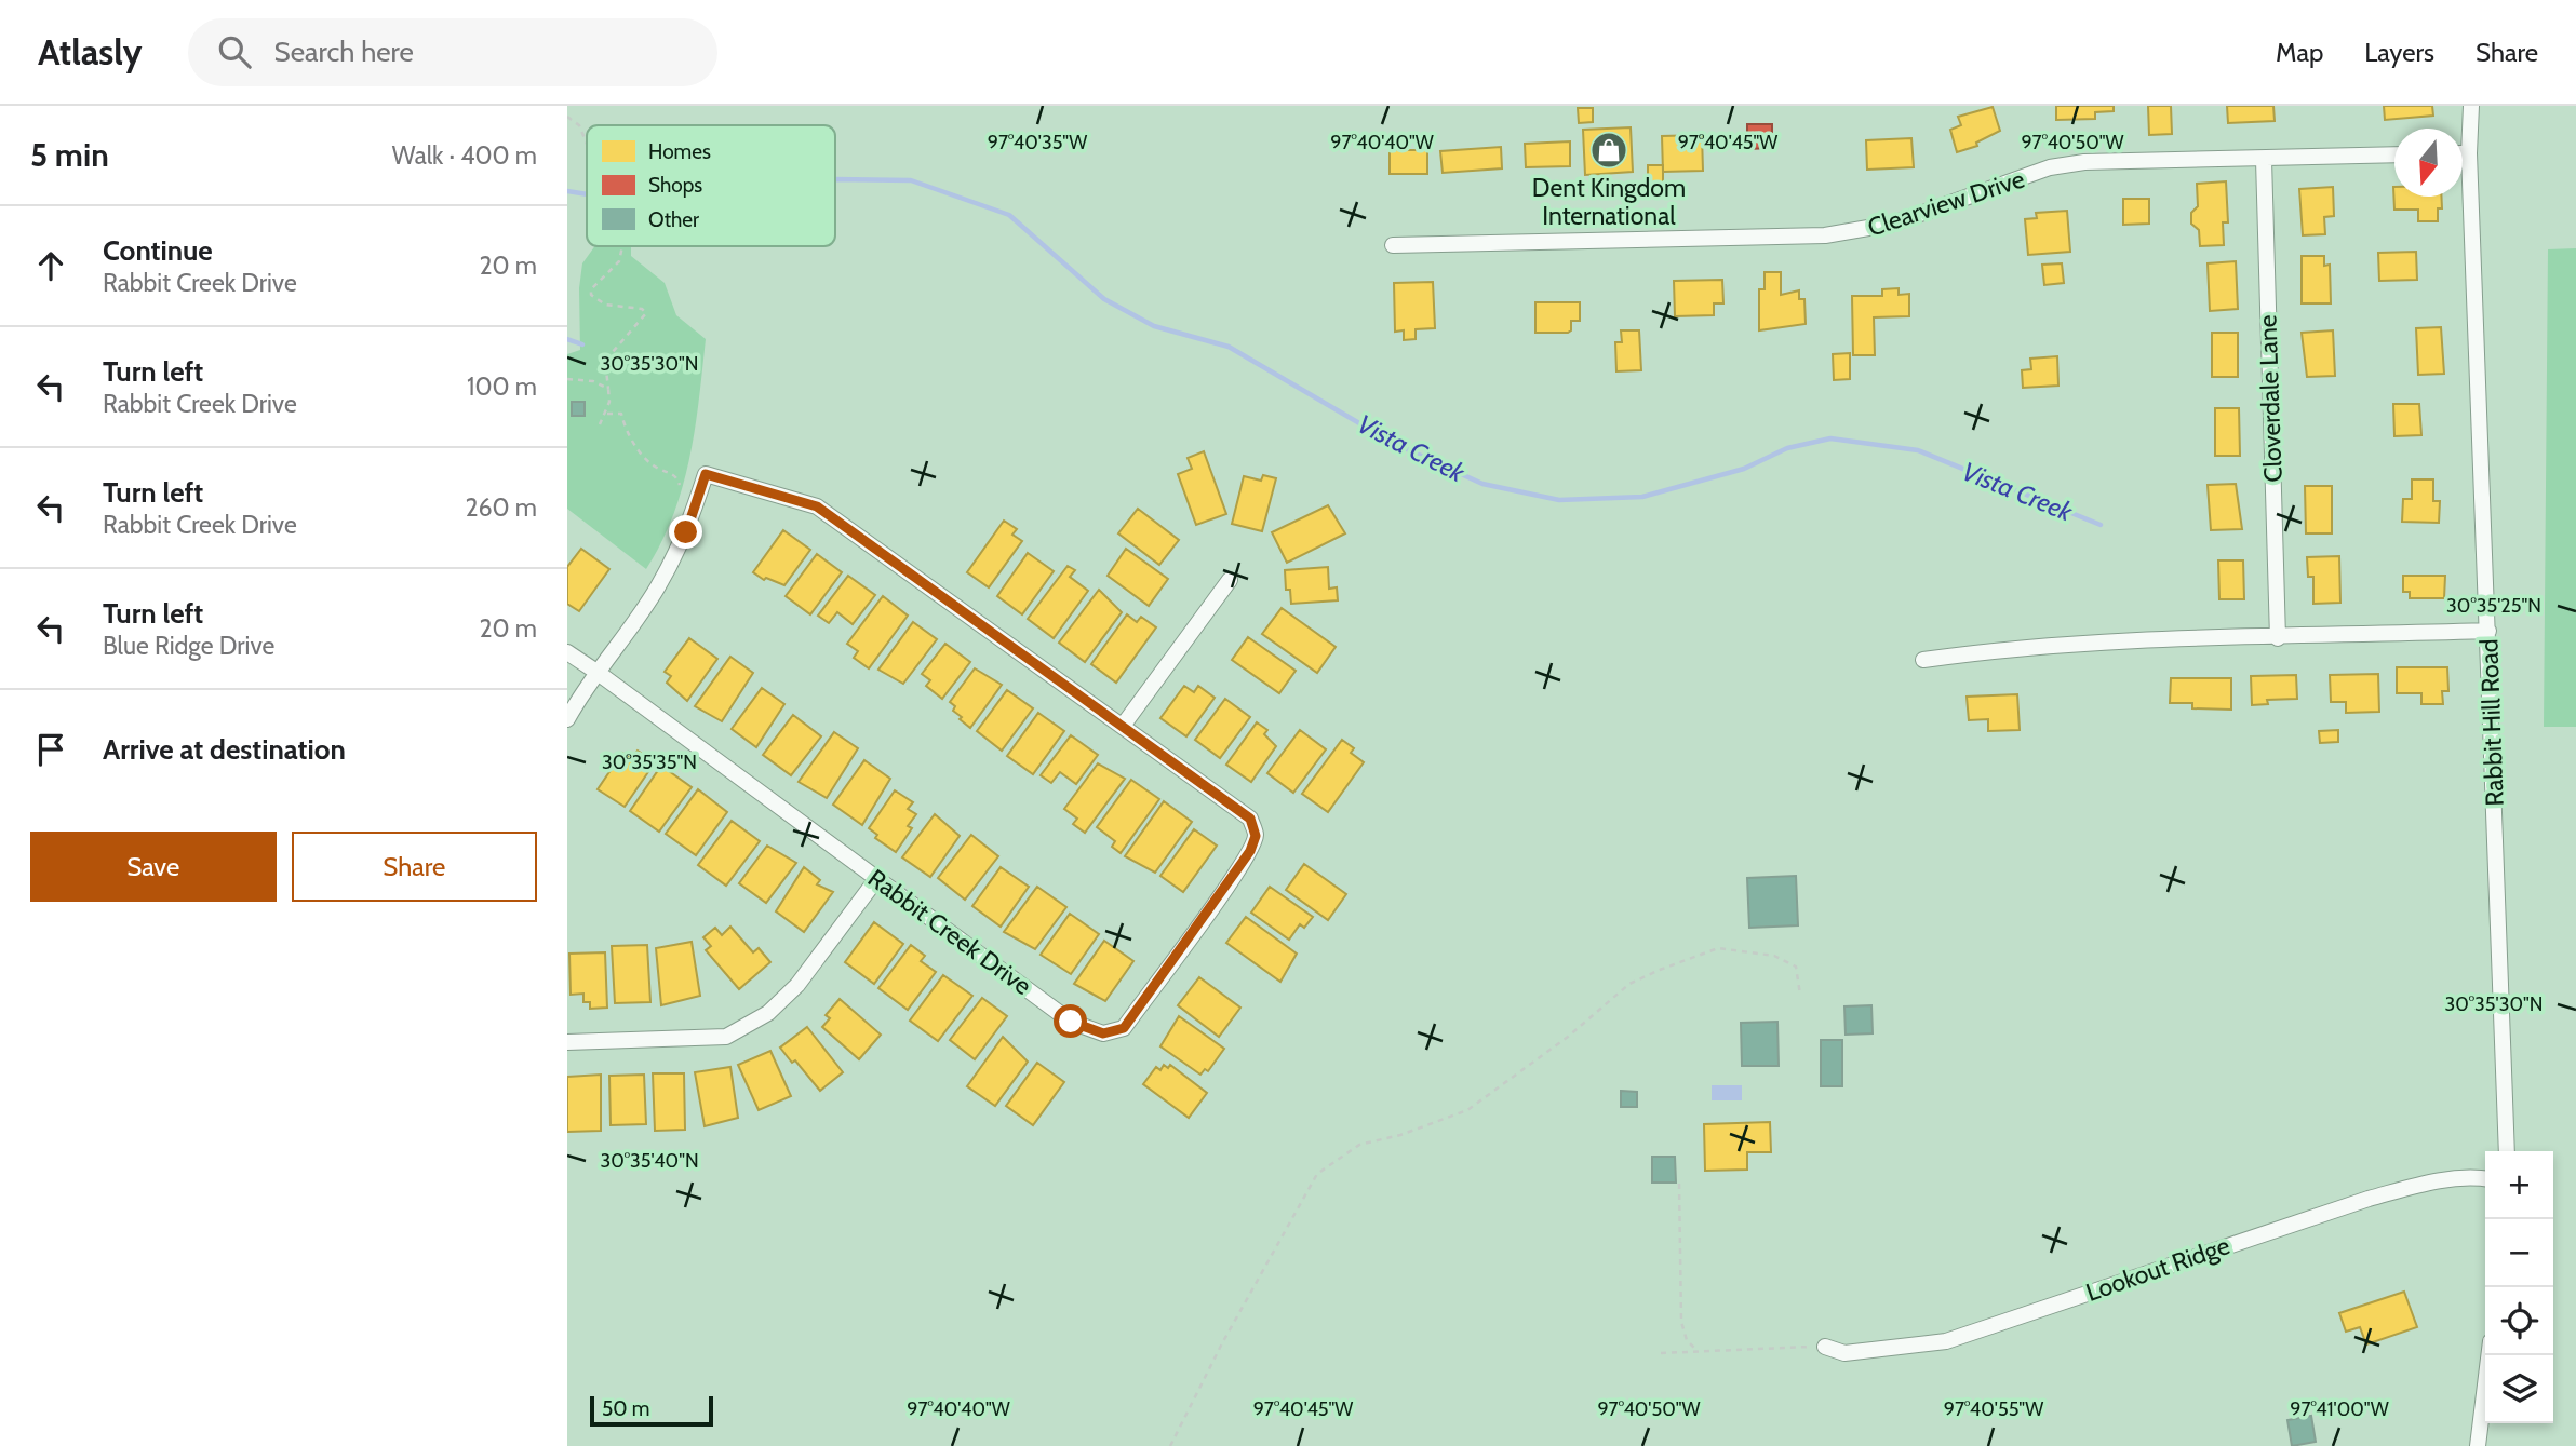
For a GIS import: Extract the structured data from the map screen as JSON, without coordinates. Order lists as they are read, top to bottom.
{
  "streets": {
    "street": [
      "Clearview Drive",
      "Cloverdale Lane",
      "Rabbit Hill Road",
      "Rabbit Creek Drive",
      "Lookout Ridge"
    ]
  },
  "crossings": [
    ["Clearview Drive", "Cloverdale Lane"]
  ],
  "water": ["Vista Creek"],
  "places": {
    "shop": ["Dent Kingdom International"]
  },
  "legend": ["Homes", "Shops", "Other"],
  "scale_bar": "50 m",
  "north": "bottom",
  "page": {
    "header": "Atlasly",
    "search": "Search here",
    "nav": ["Map", "Layers", "Share"],
    "heading": ["5 min", "Walk · 400 m"],
    "list": [
      ["Continue", "Rabbit Creek Drive", "20 m"],
      ["Turn left", "Rabbit Creek Drive", "100 m"],
      ["Turn left", "Rabbit Creek Drive", "260 m"],
      ["Turn left", "Blue Ridge Drive", "20 m"],
      "Arrive at destination"
    ],
    "buttons": ["Save", "Share"],
    "map_buttons": ["+", "−"],
    "scale": "50 m"
  },
  "coordinates": [
    "97°40'35\"W",
    "97°40'40\"W",
    "97°40'45\"W",
    "97°40'50\"W",
    "30°35'30\"N",
    "30°35'25\"N",
    "30°35'35\"N",
    "30°35'40\"N",
    "97°40'55\"W",
    "97°41'00\"W"
  ]
}
